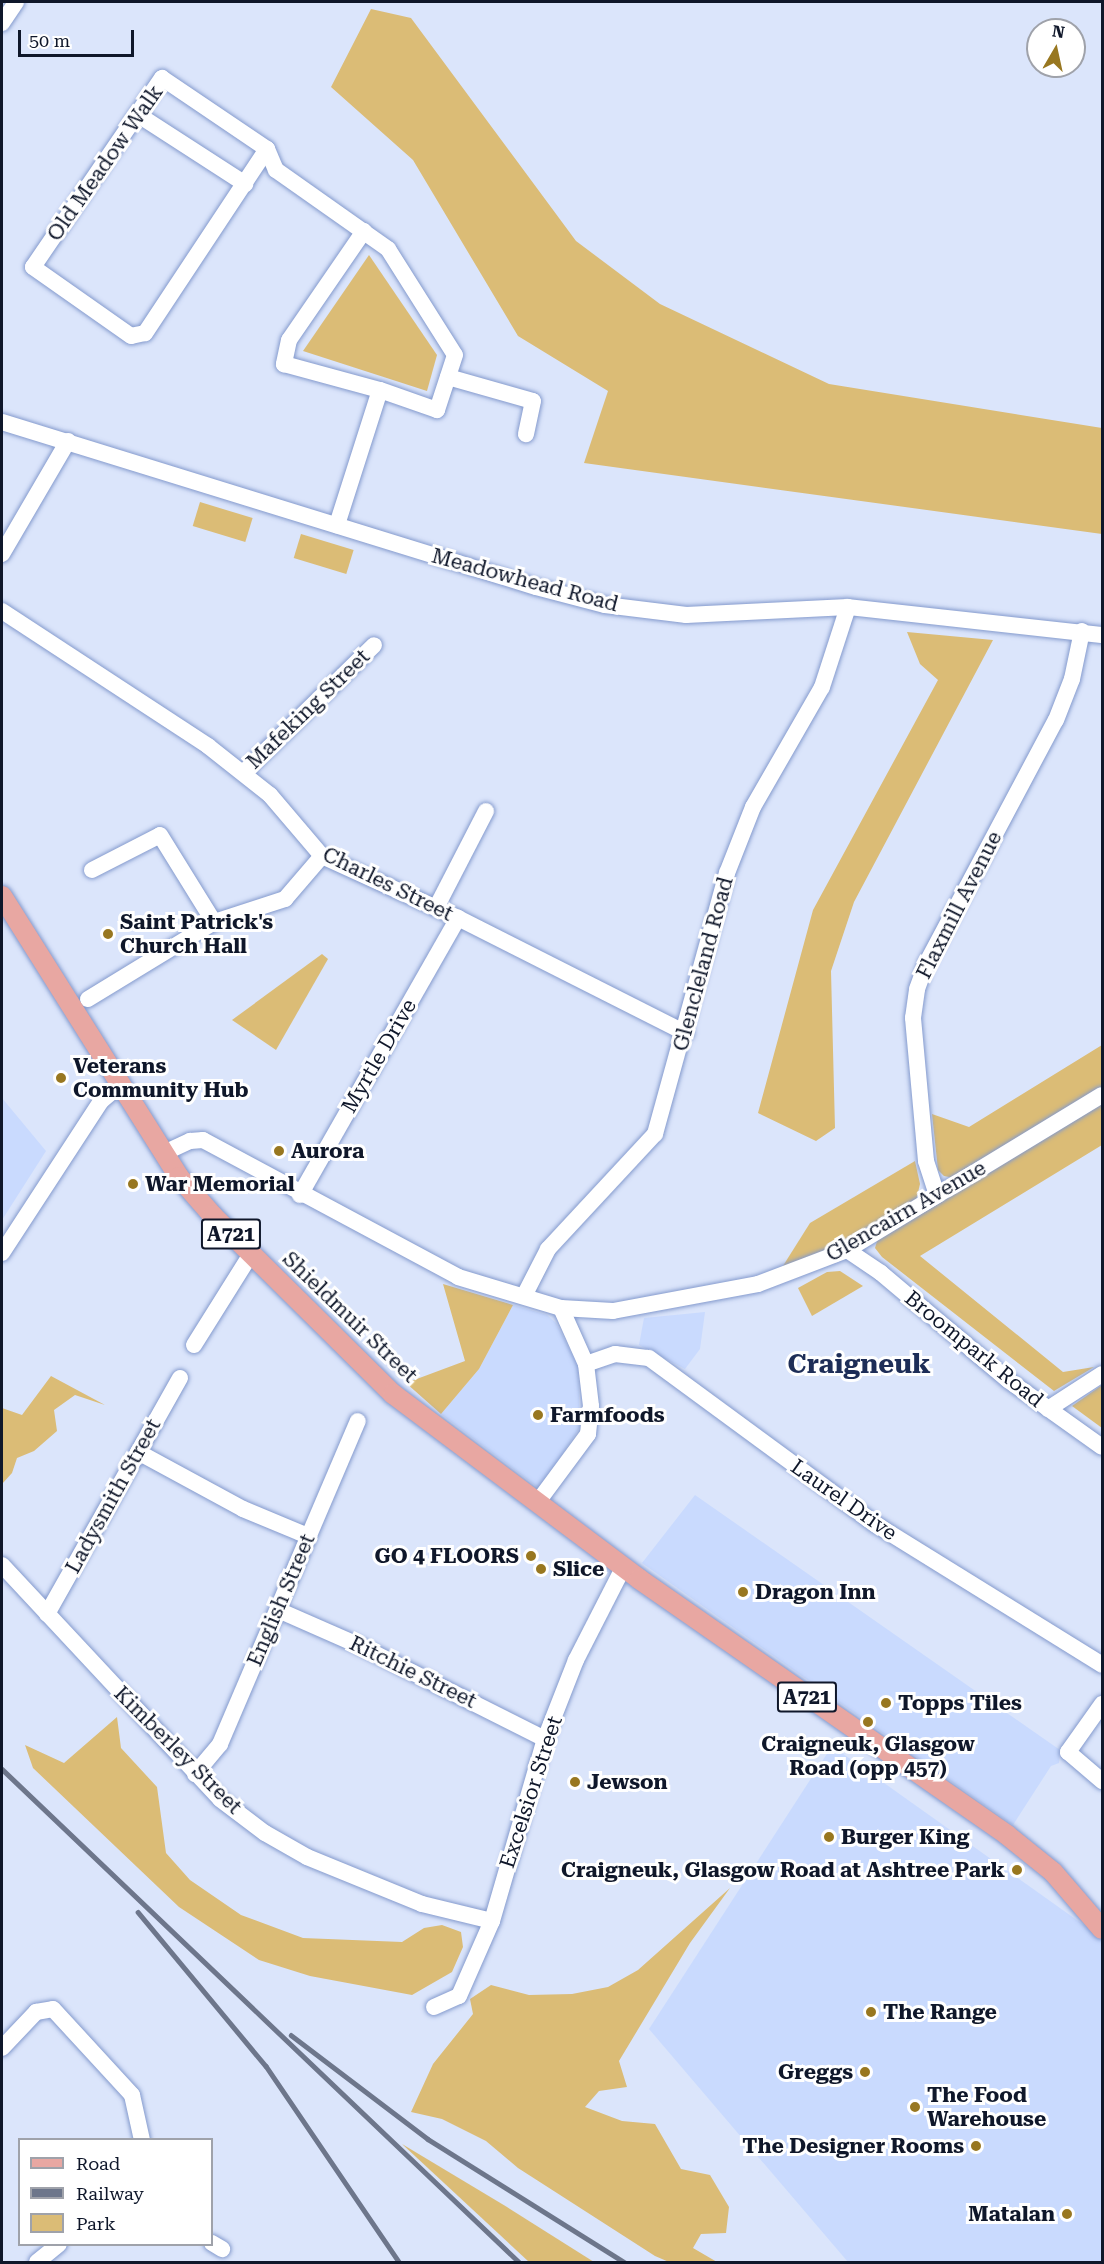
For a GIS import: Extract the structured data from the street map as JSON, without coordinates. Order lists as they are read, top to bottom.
{
  "streets": {
    "main road": ["A721", "Shieldmuir Street"],
    "street": [
      "Old Meadow Walk",
      "Meadowhead Road",
      "Mafeking Street",
      "Charles Street",
      "Flaxmill Avenue",
      "Glencleland Road",
      "Myrtle Drive",
      "Glencairn Avenue",
      "Broompark Road",
      "Ladysmith Street",
      "Laurel Drive",
      "English Street",
      "Ritchie Street",
      "Kimberley Street",
      "Excelsior Street"
    ]
  },
  "crossings": [
    ["Meadowhead Road", "Flaxmill Avenue"],
    ["Meadowhead Road", "Glencleland Road"],
    ["Mafeking Street", "Charles Street"],
    ["Charles Street", "Glencleland Road"],
    ["Charles Street", "Myrtle Drive"],
    ["Flaxmill Avenue", "Glencairn Avenue"],
    ["Glencleland Road", "Glencairn Avenue"],
    ["Myrtle Drive", "Glencairn Avenue"],
    ["Glencairn Avenue", "Shieldmuir Street"],
    ["Glencairn Avenue", "Broompark Road"],
    ["A721", "Shieldmuir Street"],
    ["A721", "Excelsior Street"],
    ["Ladysmith Street", "Kimberley Street"],
    ["English Street", "Ritchie Street"],
    ["English Street", "Kimberley Street"],
    ["Ritchie Street", "Excelsior Street"],
    ["Kimberley Street", "Excelsior Street"]
  ],
  "districts": ["Craigneuk"],
  "places": [
    "Saint Patrick's Church Hall",
    "Veterans Community Hub",
    "Aurora",
    "War Memorial",
    "Farmfoods",
    "GO 4 FLOORS",
    "Slice",
    "Dragon Inn",
    "Topps Tiles",
    "Craigneuk, Glasgow Road (opp 457)",
    "Jewson",
    "Burger King",
    "Craigneuk, Glasgow Road at Ashtree Park",
    "The Range",
    "Greggs",
    "The Food Warehouse",
    "The Designer Rooms",
    "Matalan"
  ],
  "legend": ["Road", "Railway", "Park"],
  "scale_bar": "50 m",
  "north": "top"
}
